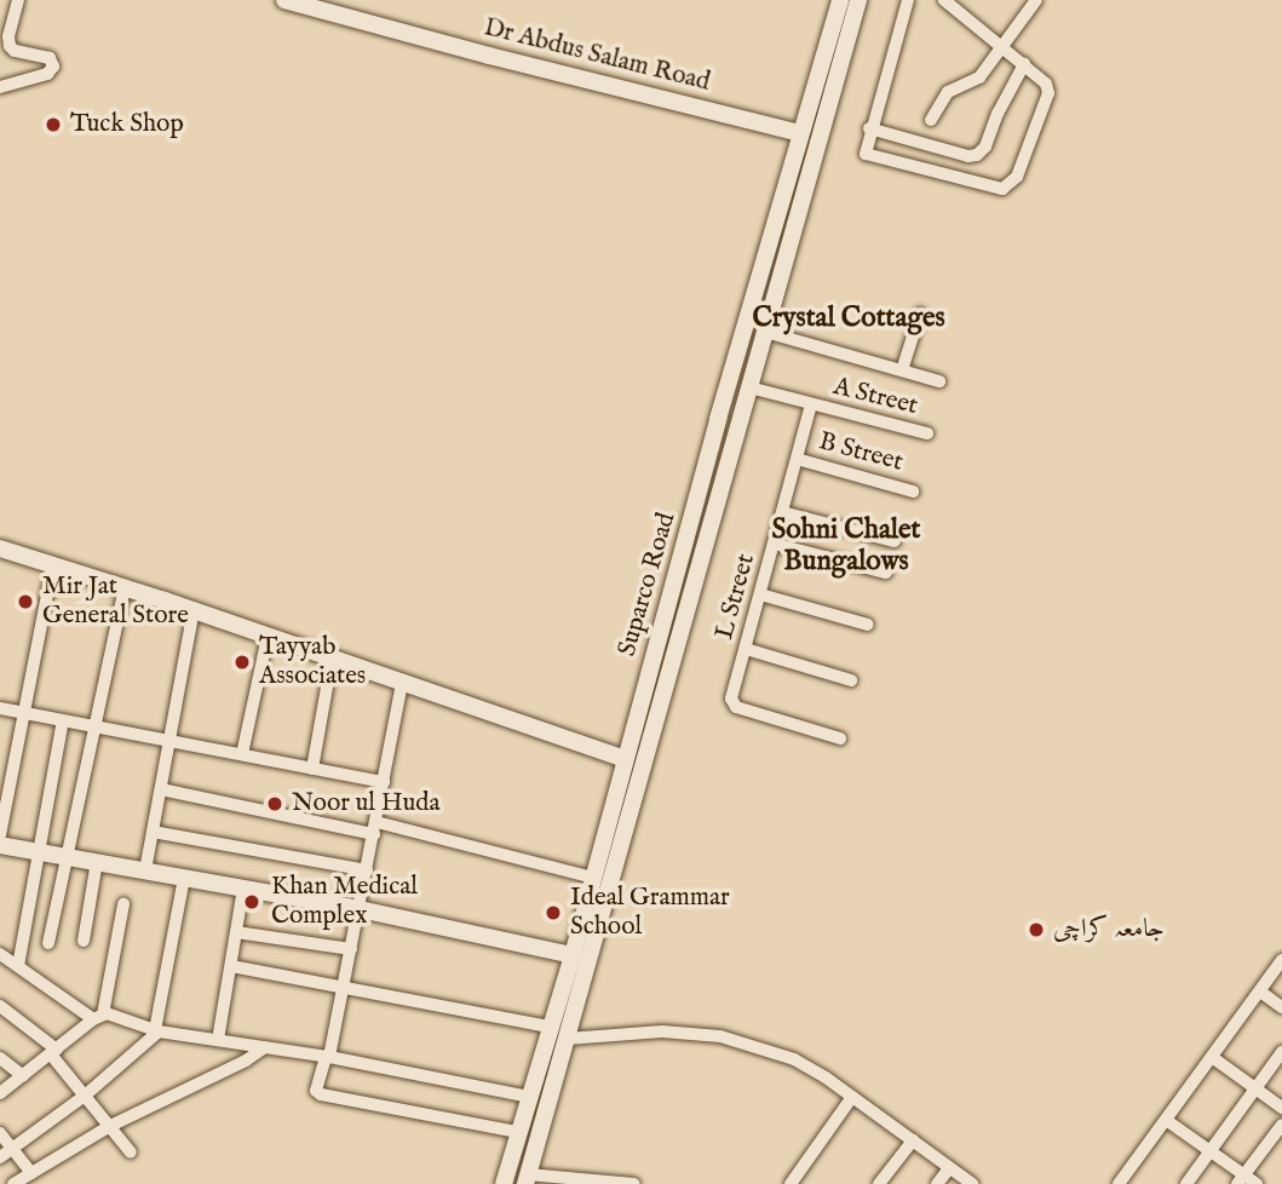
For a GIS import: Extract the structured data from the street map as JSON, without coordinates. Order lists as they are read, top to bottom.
{
  "streets": {
    "main road": ["Dr Abdus Salam Road", "Suparco Road"],
    "street": ["A Street", "B Street", "L Street"]
  },
  "crossings": [
    ["Dr Abdus Salam Road", "Suparco Road"],
    ["A Street", "Suparco Road"],
    ["A Street", "L Street"],
    ["B Street", "L Street"]
  ],
  "districts": ["Crystal Cottages", "Sohni Chalet Bungalows"],
  "places": [
    "Tuck Shop",
    "Mir Jat General Store",
    "Tayyab Associates",
    "Noor ul Huda",
    "Khan Medical Complex",
    "Ideal Grammar School",
    "جامعہ کراچی"
  ]
}
